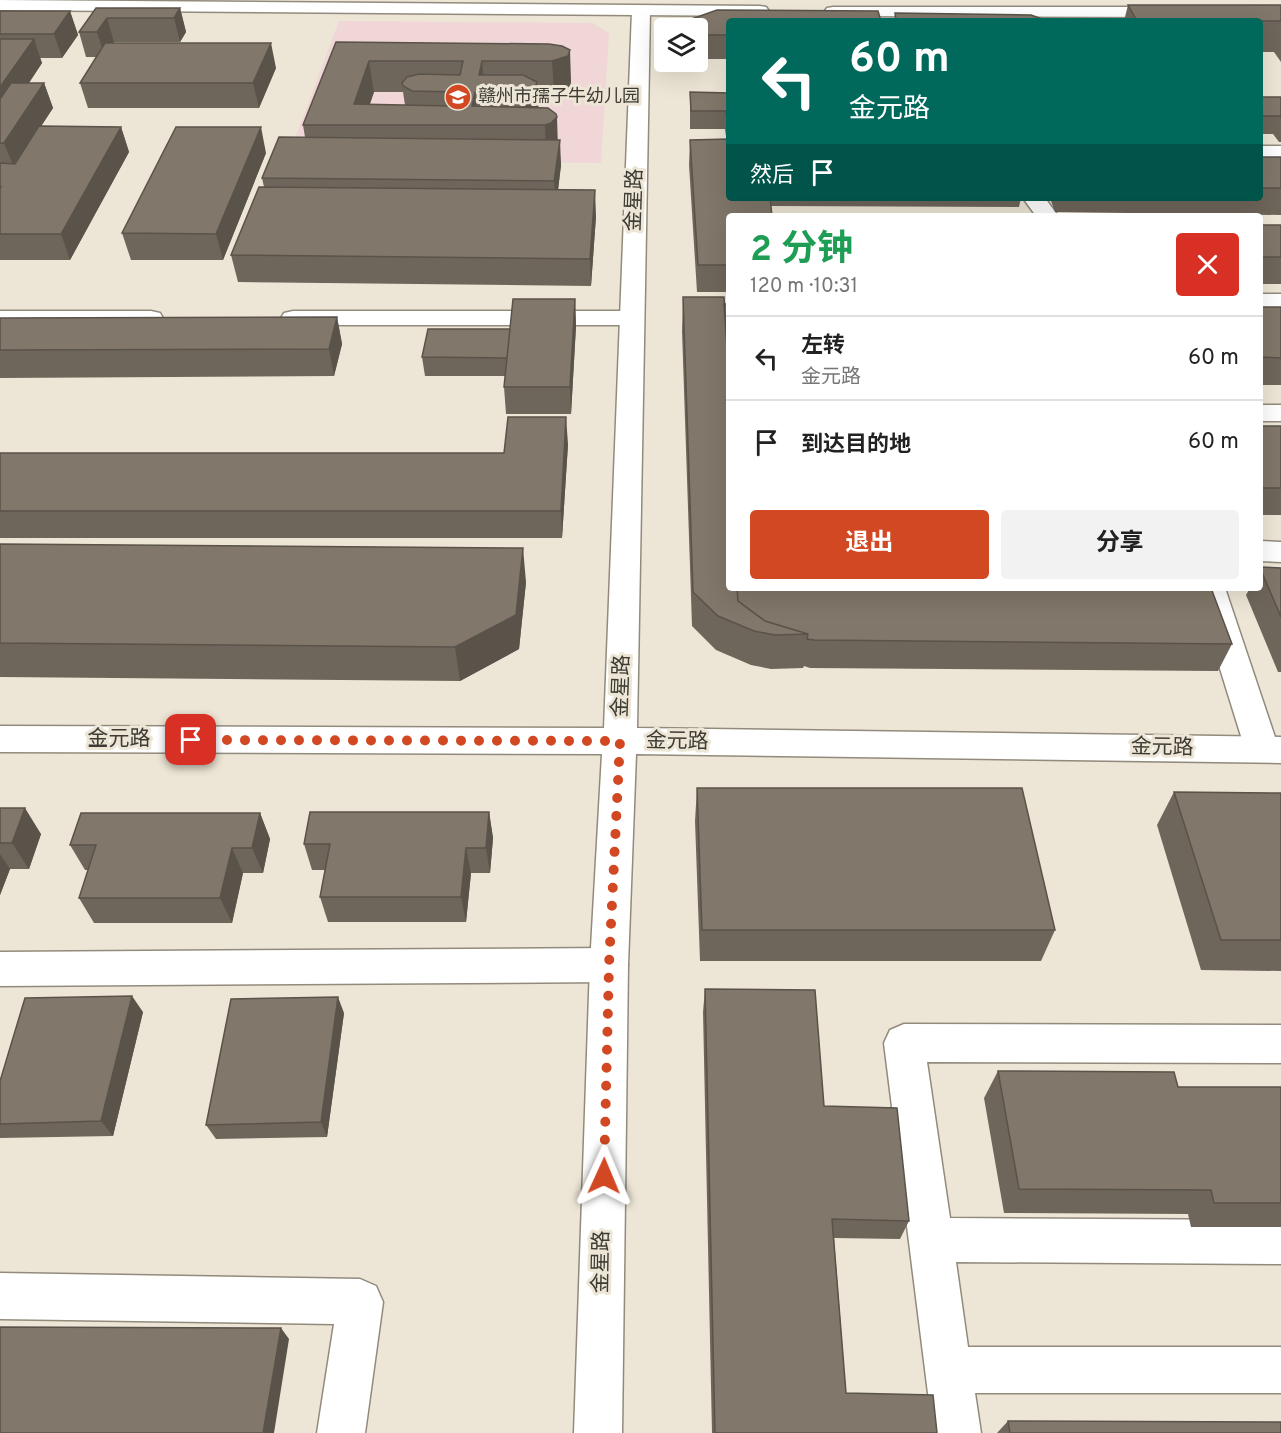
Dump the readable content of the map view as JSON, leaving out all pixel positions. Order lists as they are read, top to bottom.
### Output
{
  "streets": {
    "street": ["金星路", "金元路"]
  },
  "crossings": [
    ["金星路", "金元路"]
  ],
  "places": {
    "school or university": ["赣州市孺子牛幼儿园"]
  },
  "page": {
    "turn": ["60 m", "金元路"],
    "then": "然后",
    "heading": ["2 分钟", "120 m · 10:31"],
    "list": [
      {
        "name": "左转",
        "note": "金元路",
        "value": "60 m"
      },
      {
        "name": "到达目的地",
        "value": "60 m"
      }
    ],
    "buttons": ["退出", "分享"]
  }
}
